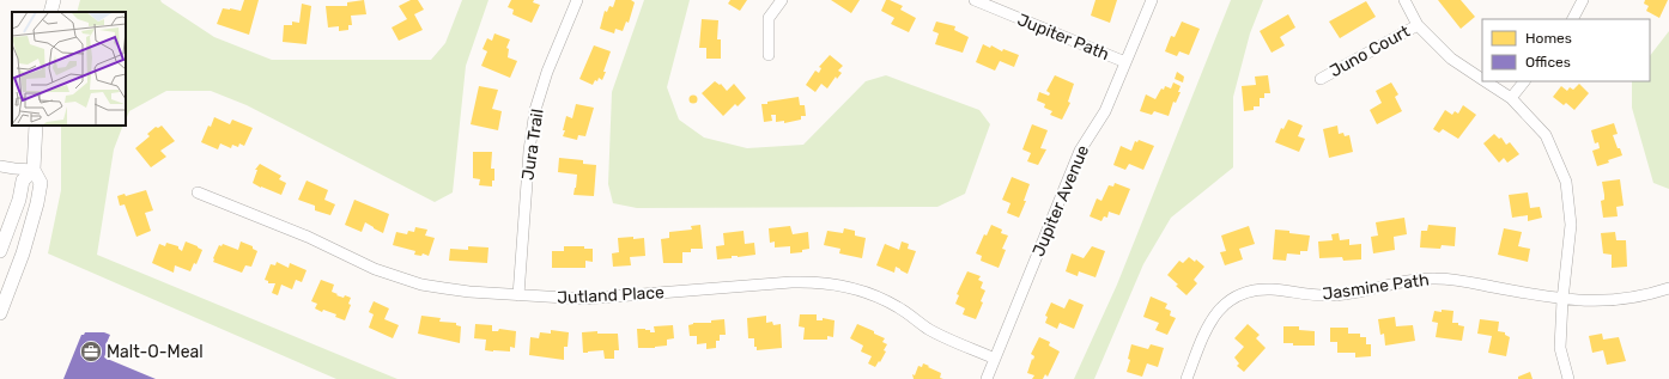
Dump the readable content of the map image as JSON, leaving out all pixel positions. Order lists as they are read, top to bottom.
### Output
{
  "streets": {
    "street": [
      "Jupiter Path",
      "Juno Court",
      "Jura Trail",
      "Jupiter Avenue",
      "Jasmine Path",
      "Jutland Place"
    ]
  },
  "crossings": [
    ["Jupiter Path", "Jupiter Avenue"],
    ["Jura Trail", "Jutland Place"],
    ["Jupiter Avenue", "Jutland Place"]
  ],
  "places": {
    "office": ["Malt-O-Meal"]
  },
  "legend": ["Homes", "Offices"]
}
